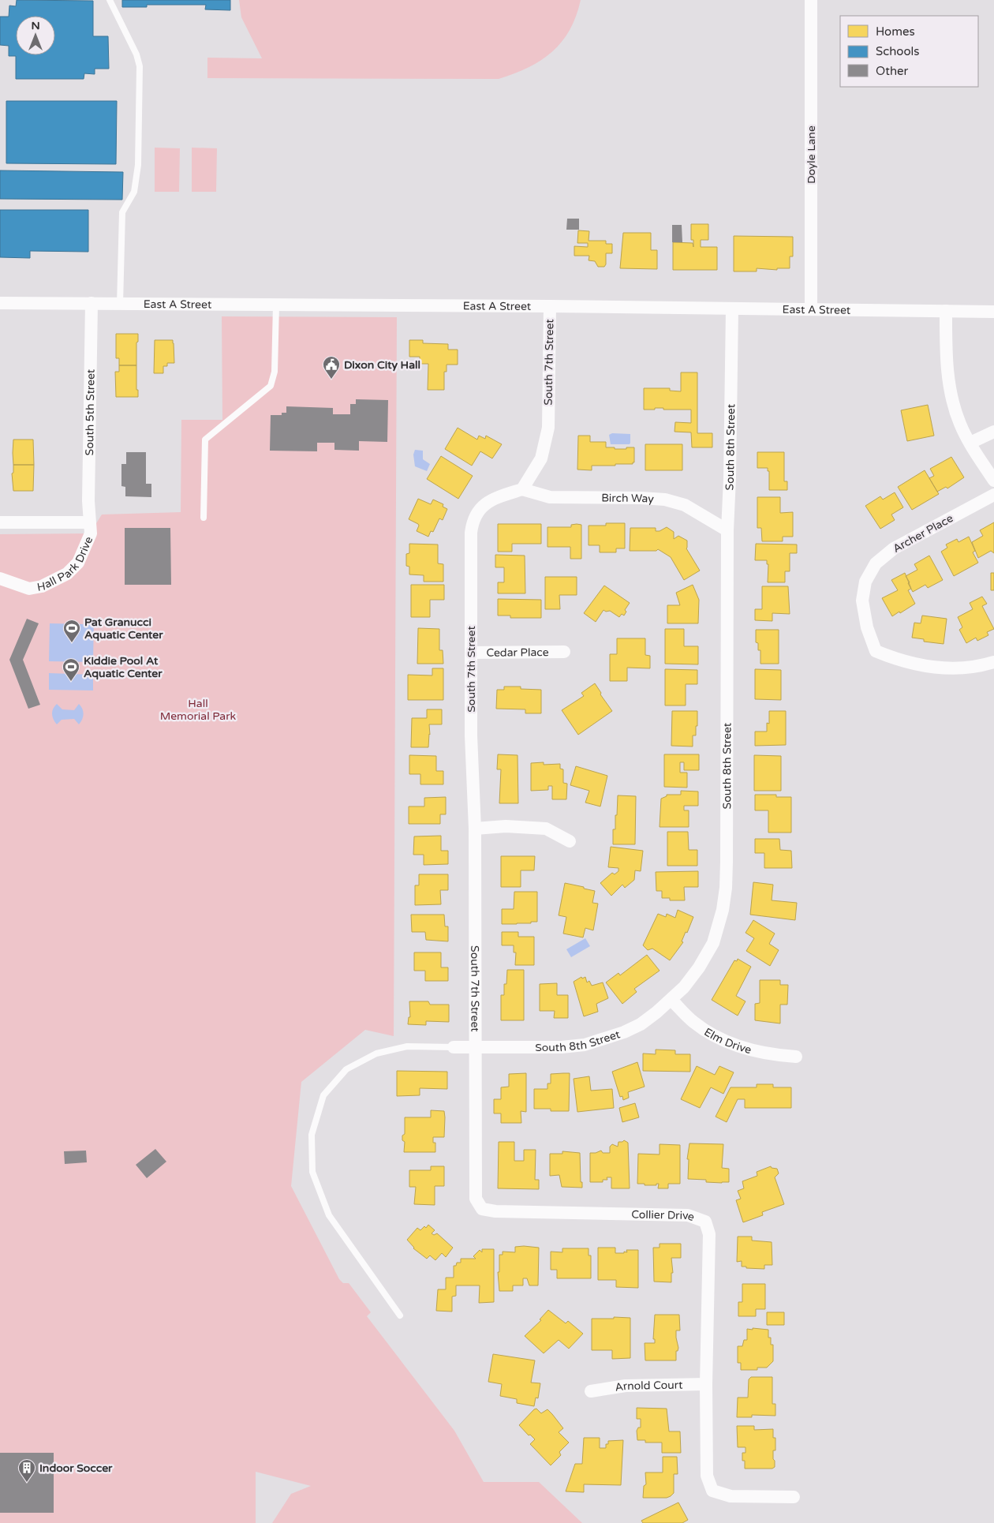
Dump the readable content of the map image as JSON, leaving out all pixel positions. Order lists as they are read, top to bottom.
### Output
{
  "streets": {
    "street": [
      "Doyle Lane",
      "East A Street",
      "South 7th Street",
      "South 5th Street",
      "South 8th Street",
      "Birch Way",
      "Archer Place",
      "Hall Park Drive",
      "Cedar Place",
      "Elm Drive",
      "Collier Drive",
      "Arnold Court"
    ]
  },
  "crossings": [
    ["Doyle Lane", "East A Street"],
    ["East A Street", "South 7th Street"],
    ["East A Street", "South 5th Street"],
    ["East A Street", "South 8th Street"],
    ["South 7th Street", "South 8th Street"],
    ["South 7th Street", "Birch Way"],
    ["South 7th Street", "Cedar Place"],
    ["South 7th Street", "Collier Drive"],
    ["South 5th Street", "Hall Park Drive"],
    ["South 8th Street", "Birch Way"],
    ["South 8th Street", "Elm Drive"],
    ["Collier Drive", "Arnold Court"]
  ],
  "parks": ["Hall Memorial Park"],
  "places": {
    "public building": ["Dixon City Hall"],
    "sports": ["Pat Granucci Aquatic Center", "Kiddie Pool At Aquatic Center"],
    "building": ["Indoor Soccer"]
  },
  "legend": ["Homes", "Schools", "Other"],
  "north": "top"
}
